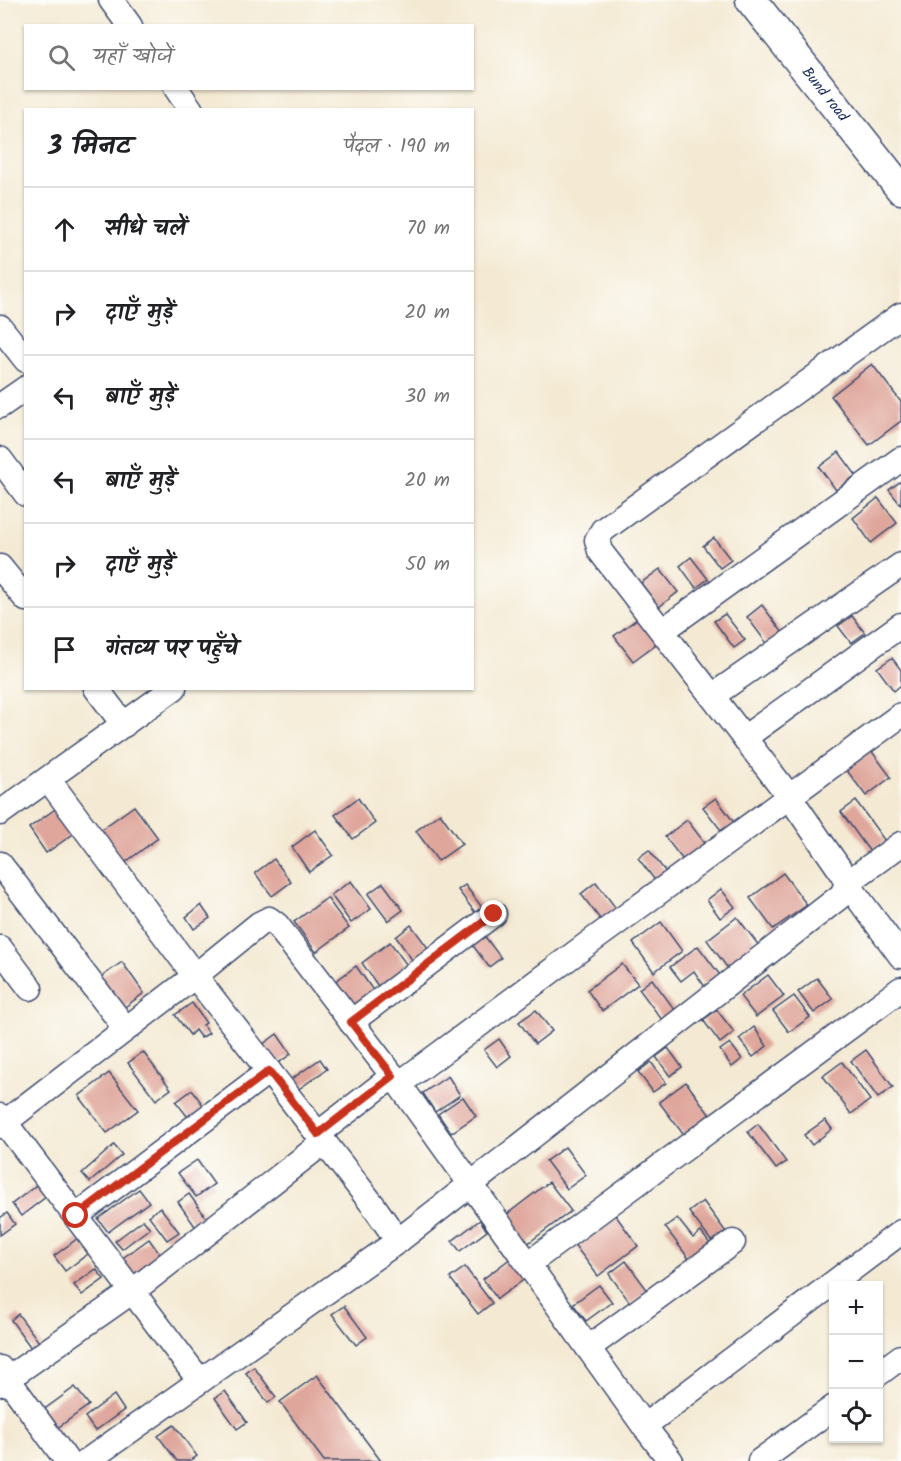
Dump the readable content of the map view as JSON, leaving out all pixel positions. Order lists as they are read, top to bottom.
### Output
{
  "streets": {
    "street": ["Bund road"]
  },
  "page": {
    "search": "यहाँ खोजें",
    "heading": ["3 मिनट", "पैदल · 190 m"],
    "list": [
      ["सीधे चलें", "70 m"],
      ["दाएँ मुड़ें", "20 m"],
      ["बाएँ मुड़ें", "30 m"],
      ["बाएँ मुड़ें", "20 m"],
      ["दाएँ मुड़ें", "50 m"],
      "गंतव्य पर पहुँचे"
    ],
    "map_buttons": ["+", "−"]
  }
}
